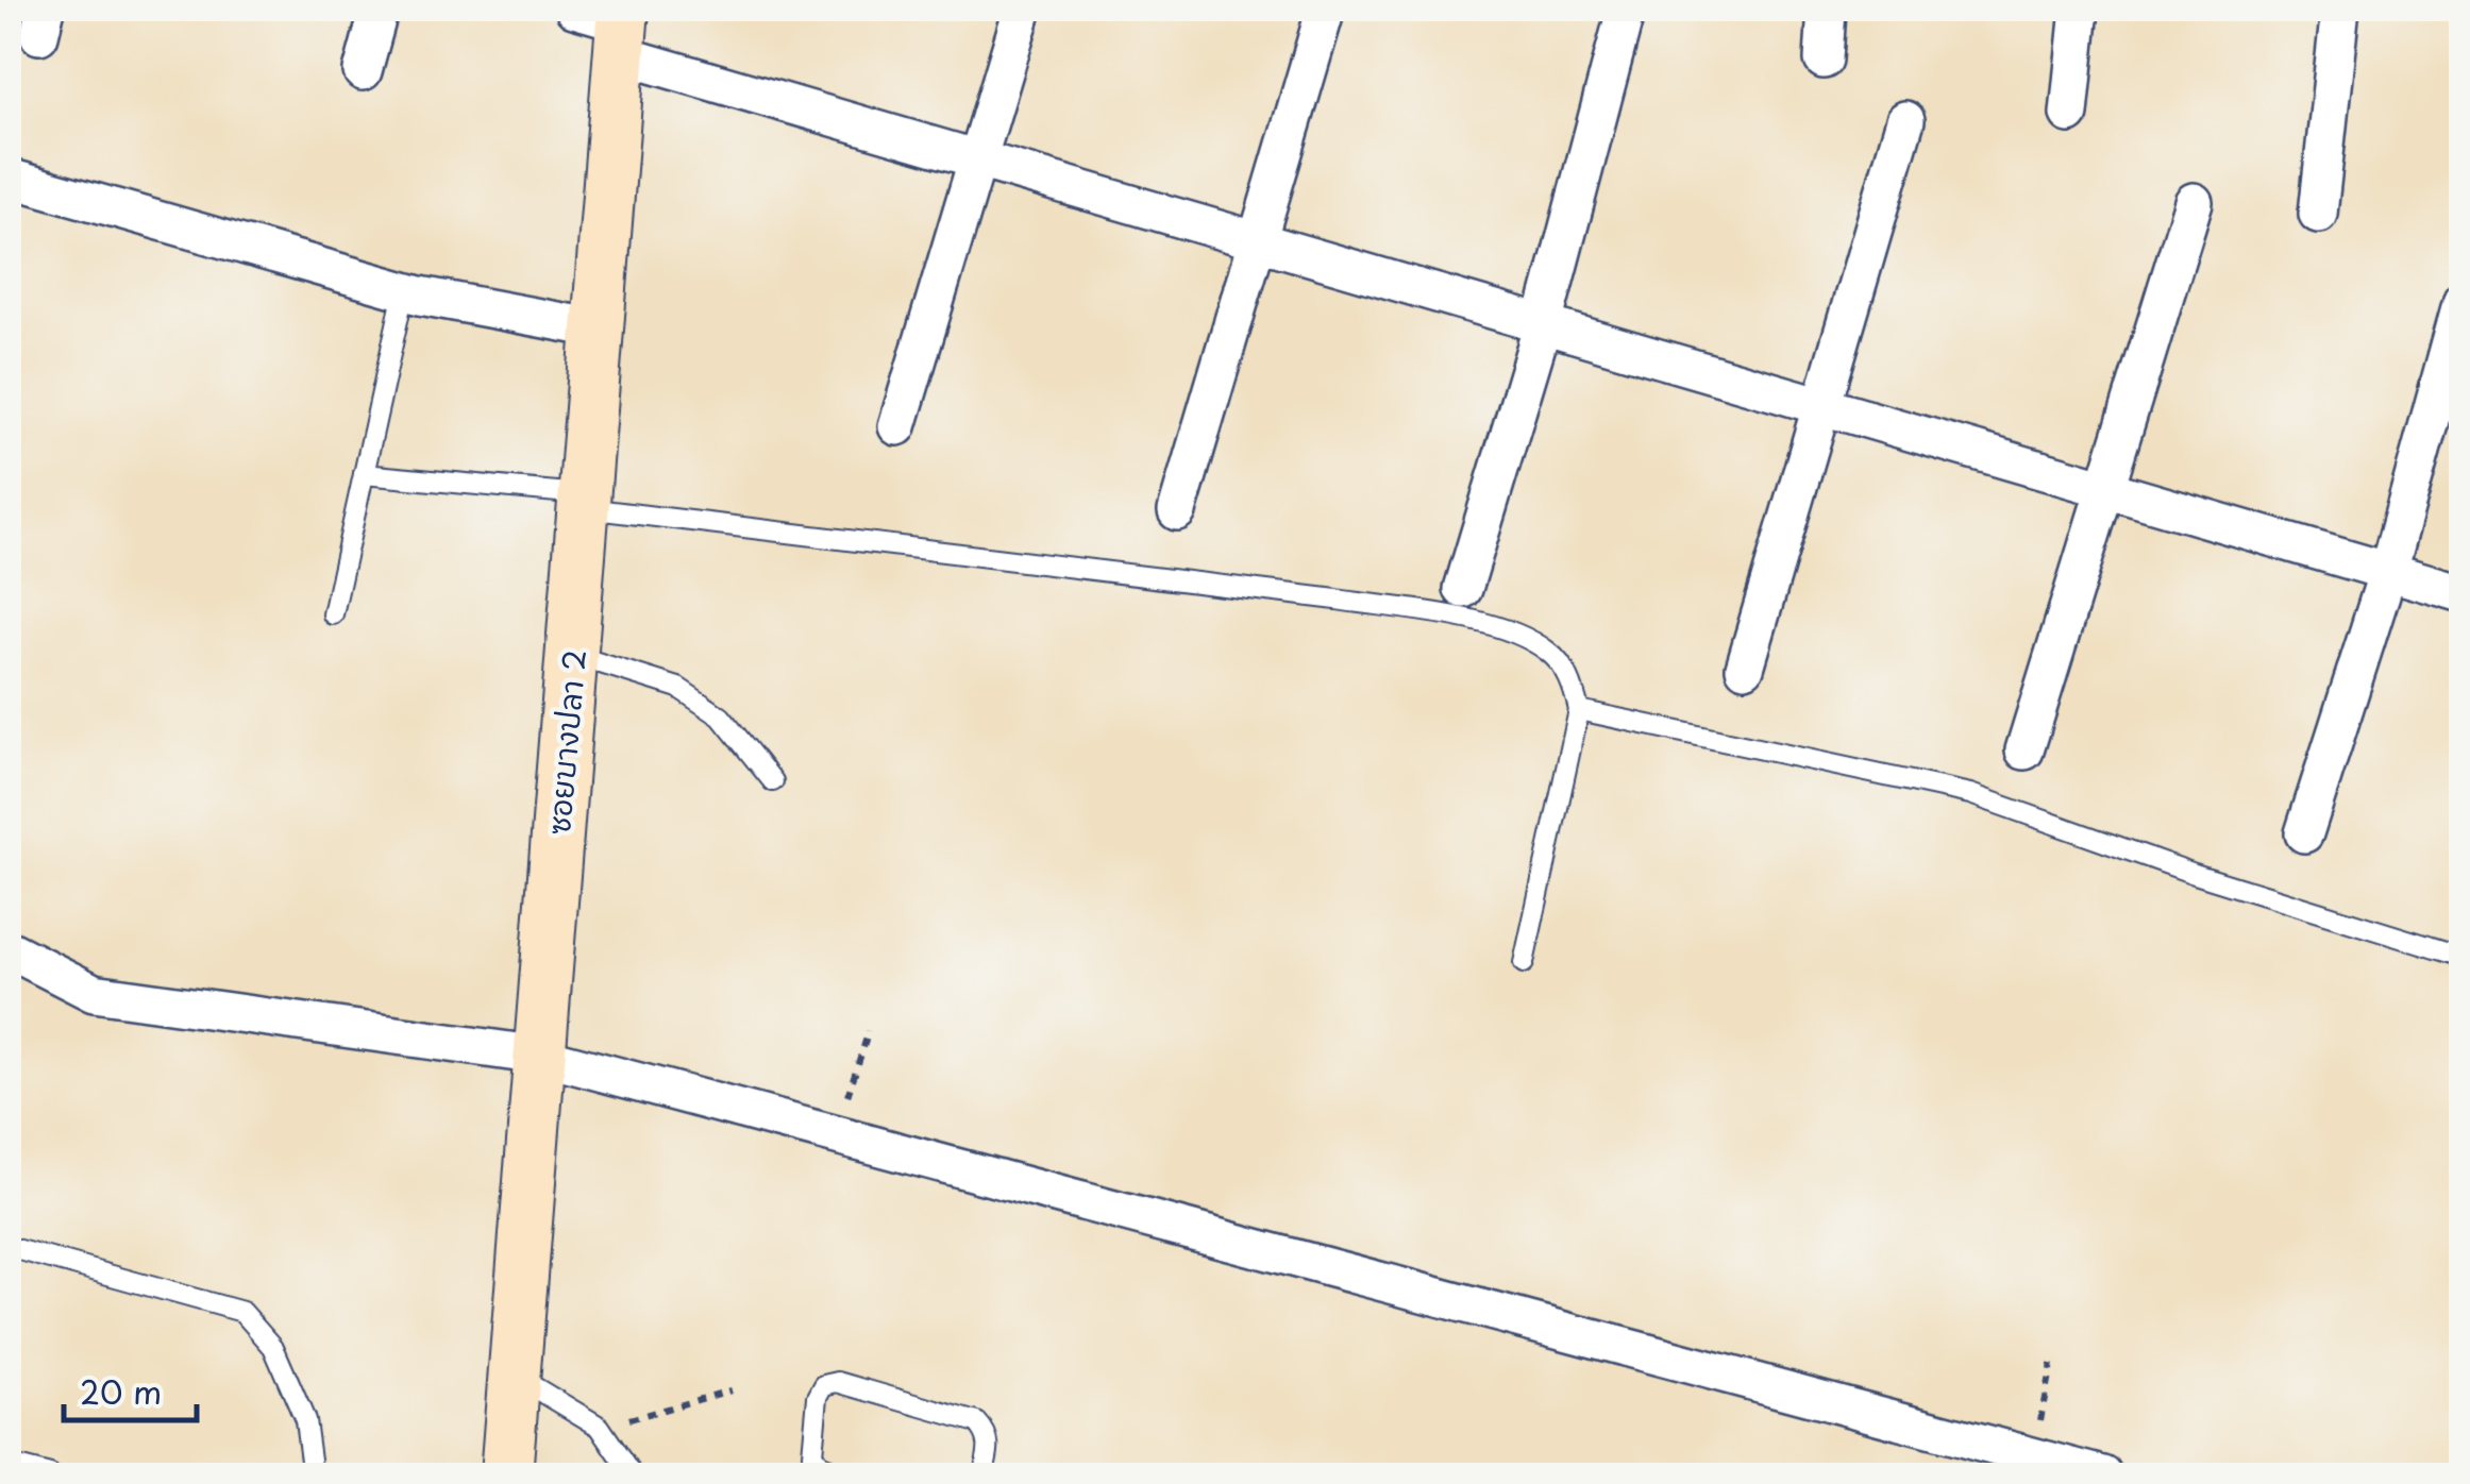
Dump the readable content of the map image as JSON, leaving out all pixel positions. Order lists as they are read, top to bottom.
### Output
{
  "streets": {
    "street": ["ซอยบางปลา 2"]
  },
  "scale_bar": "20 m"
}
